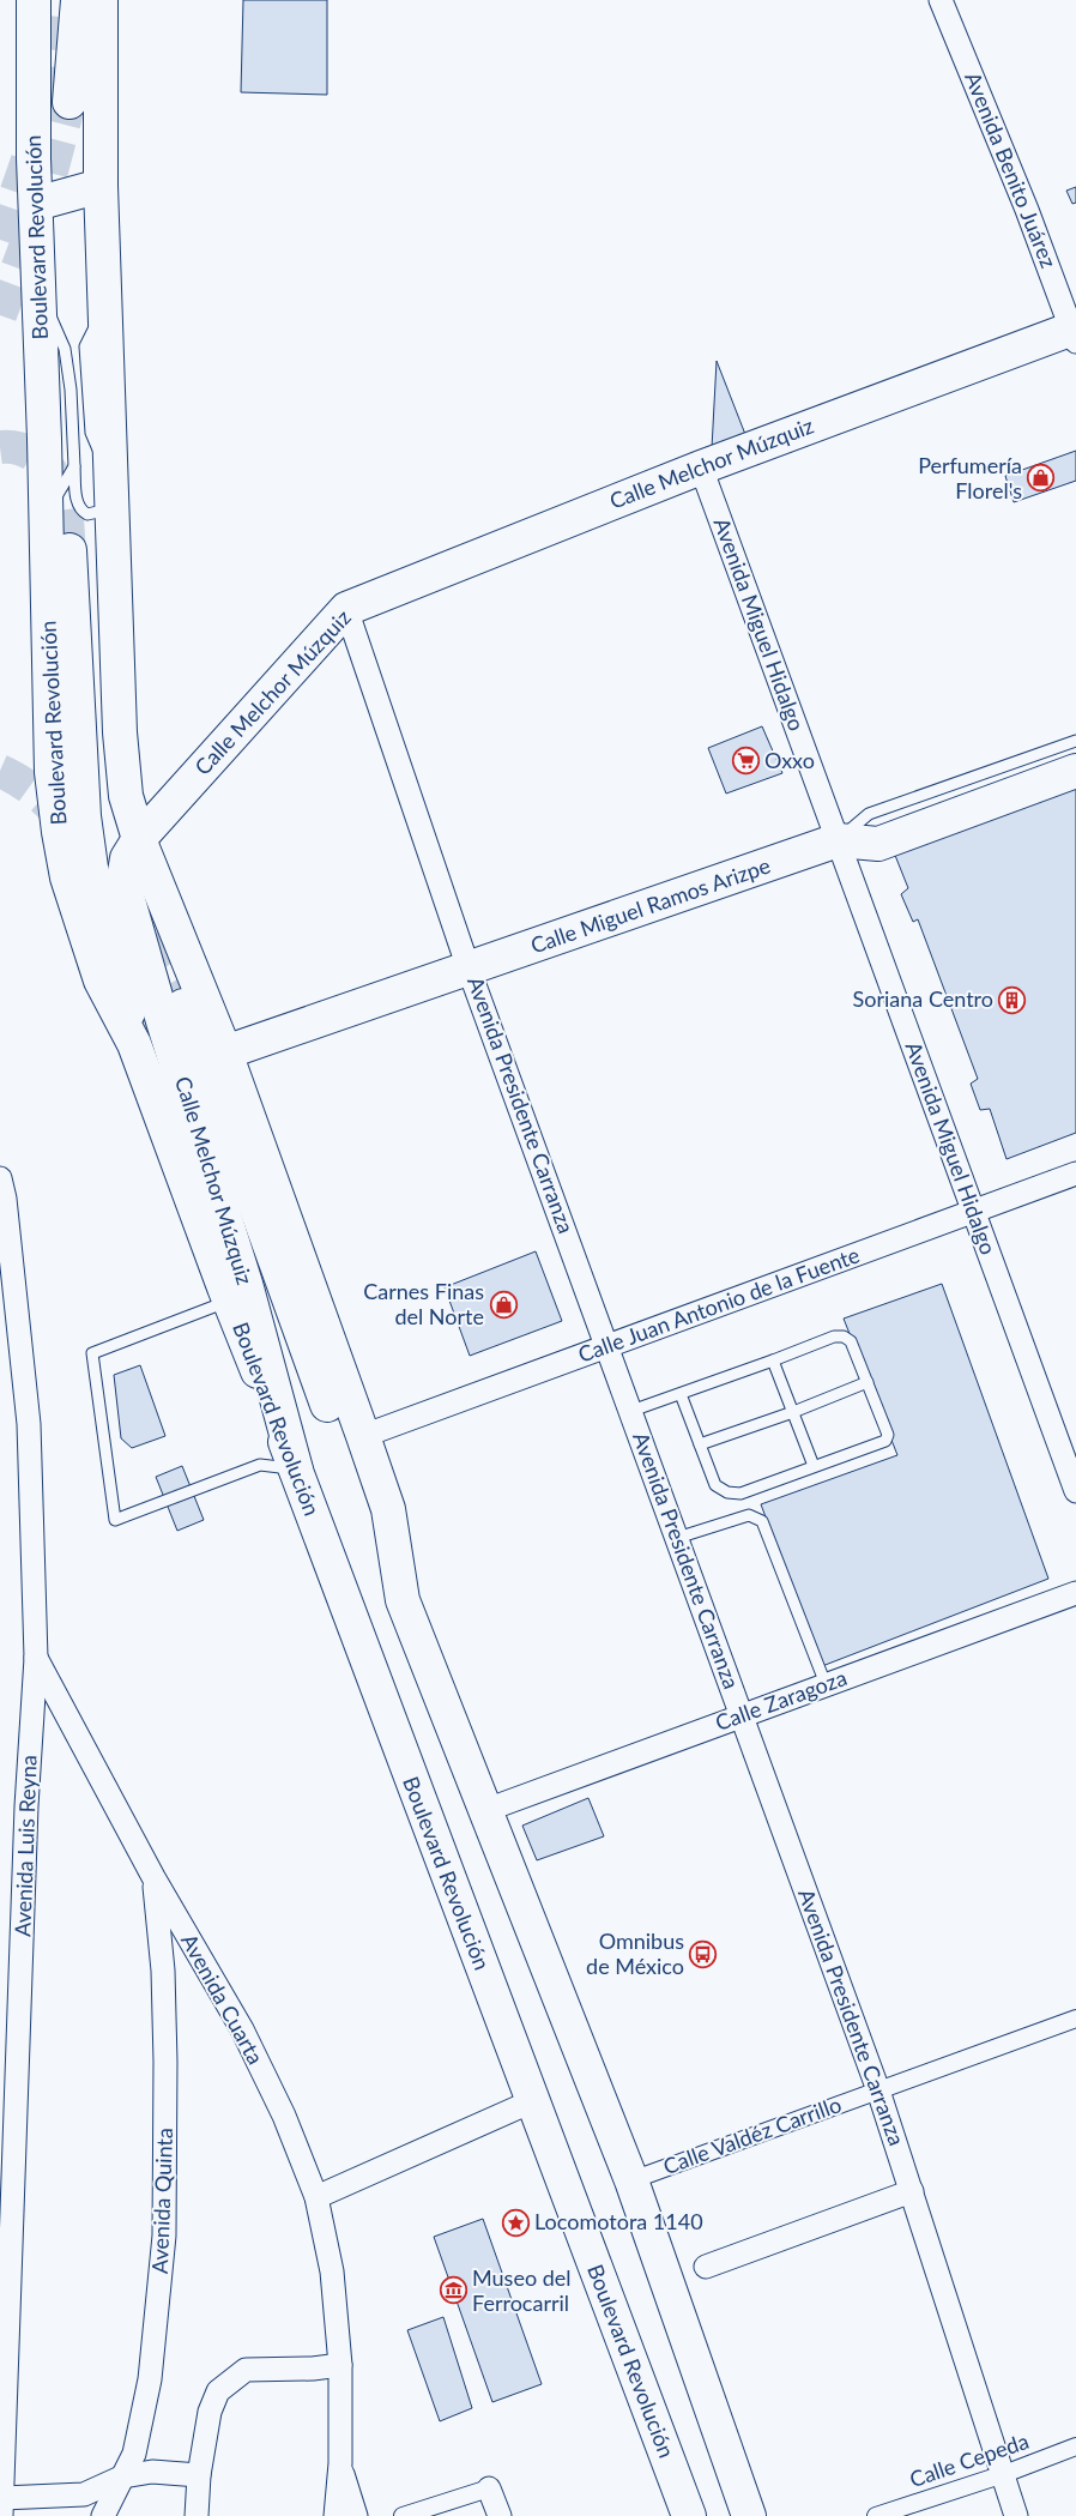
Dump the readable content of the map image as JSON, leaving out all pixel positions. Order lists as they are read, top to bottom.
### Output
{
  "streets": {
    "main road": ["Boulevard Revolución", "Calle Melchor Múzquiz", "Calle Miguel Ramos Arizpe"],
    "street": [
      "Avenida Benito Juárez",
      "Avenida Miguel Hidalgo",
      "Avenida Presidente Carranza",
      "Calle Juan Antonio de la Fuente",
      "Calle Zaragoza",
      "Avenida Luis Reyna",
      "Avenida Cuarta",
      "Calle Valdéz Carrillo",
      "Avenida Quinta",
      "Calle Cepeda"
    ]
  },
  "crossings": [
    ["Avenida Benito Juárez", "Calle Melchor Múzquiz"],
    ["Boulevard Revolución", "Calle Melchor Múzquiz"],
    ["Calle Melchor Múzquiz", "Avenida Miguel Hidalgo"],
    ["Calle Melchor Múzquiz", "Avenida Presidente Carranza"],
    ["Avenida Miguel Hidalgo", "Calle Miguel Ramos Arizpe"],
    ["Avenida Miguel Hidalgo", "Calle Juan Antonio de la Fuente"],
    ["Calle Miguel Ramos Arizpe", "Avenida Presidente Carranza"],
    ["Avenida Presidente Carranza", "Calle Juan Antonio de la Fuente"],
    ["Avenida Presidente Carranza", "Calle Zaragoza"],
    ["Avenida Presidente Carranza", "Calle Valdéz Carrillo"],
    ["Avenida Presidente Carranza", "Calle Cepeda"],
    ["Avenida Luis Reyna", "Avenida Cuarta"],
    ["Avenida Cuarta", "Avenida Quinta"]
  ],
  "places": {
    "shop": ["Perfumería Florel's", "Carnes Finas del Norte"],
    "supermarket": ["Oxxo"],
    "building": ["Soriana Centro"],
    "bus stop": ["Omnibus de México"],
    "place": ["Locomotora 1140"],
    "museum": ["Museo del Ferrocarril"]
  }
}
